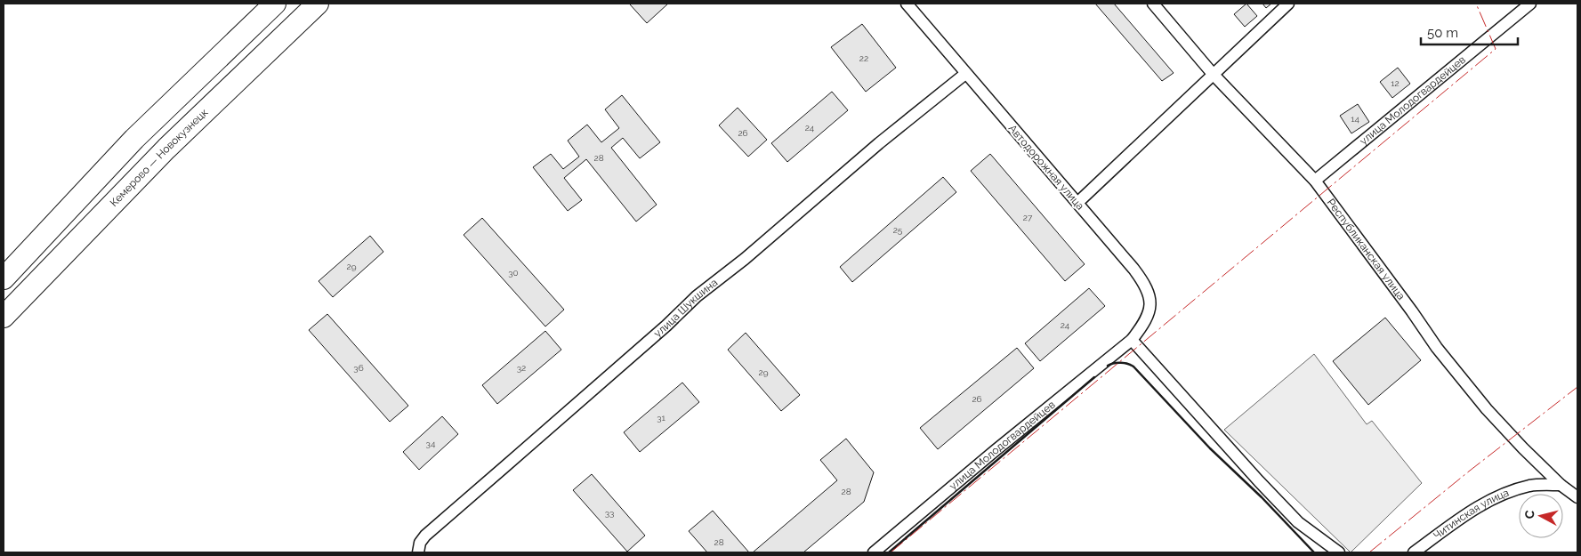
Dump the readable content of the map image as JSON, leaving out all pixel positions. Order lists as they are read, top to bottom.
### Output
{
  "streets": {
    "highway": ["Кемерово — Новокузнецк"],
    "street": [
      "улица Молодогвардейцев",
      "Автодорожная улица",
      "Республиканская улица",
      "улица Шукшина",
      "Читинская улица"
    ]
  },
  "crossings": [
    ["улица Молодогвардейцев", "Автодорожная улица"],
    ["улица Молодогвардейцев", "Республиканская улица"],
    ["Автодорожная улица", "улица Шукшина"],
    ["Республиканская улица", "Читинская улица"]
  ],
  "house_numbers": [
    "22",
    "12",
    "14",
    "24",
    "26",
    "28",
    "27",
    "25",
    "29",
    "30",
    "24",
    "36",
    "32",
    "29",
    "26",
    "31",
    "34",
    "28",
    "33",
    "28"
  ],
  "scale_bar": "50 m",
  "north": "left"
}
